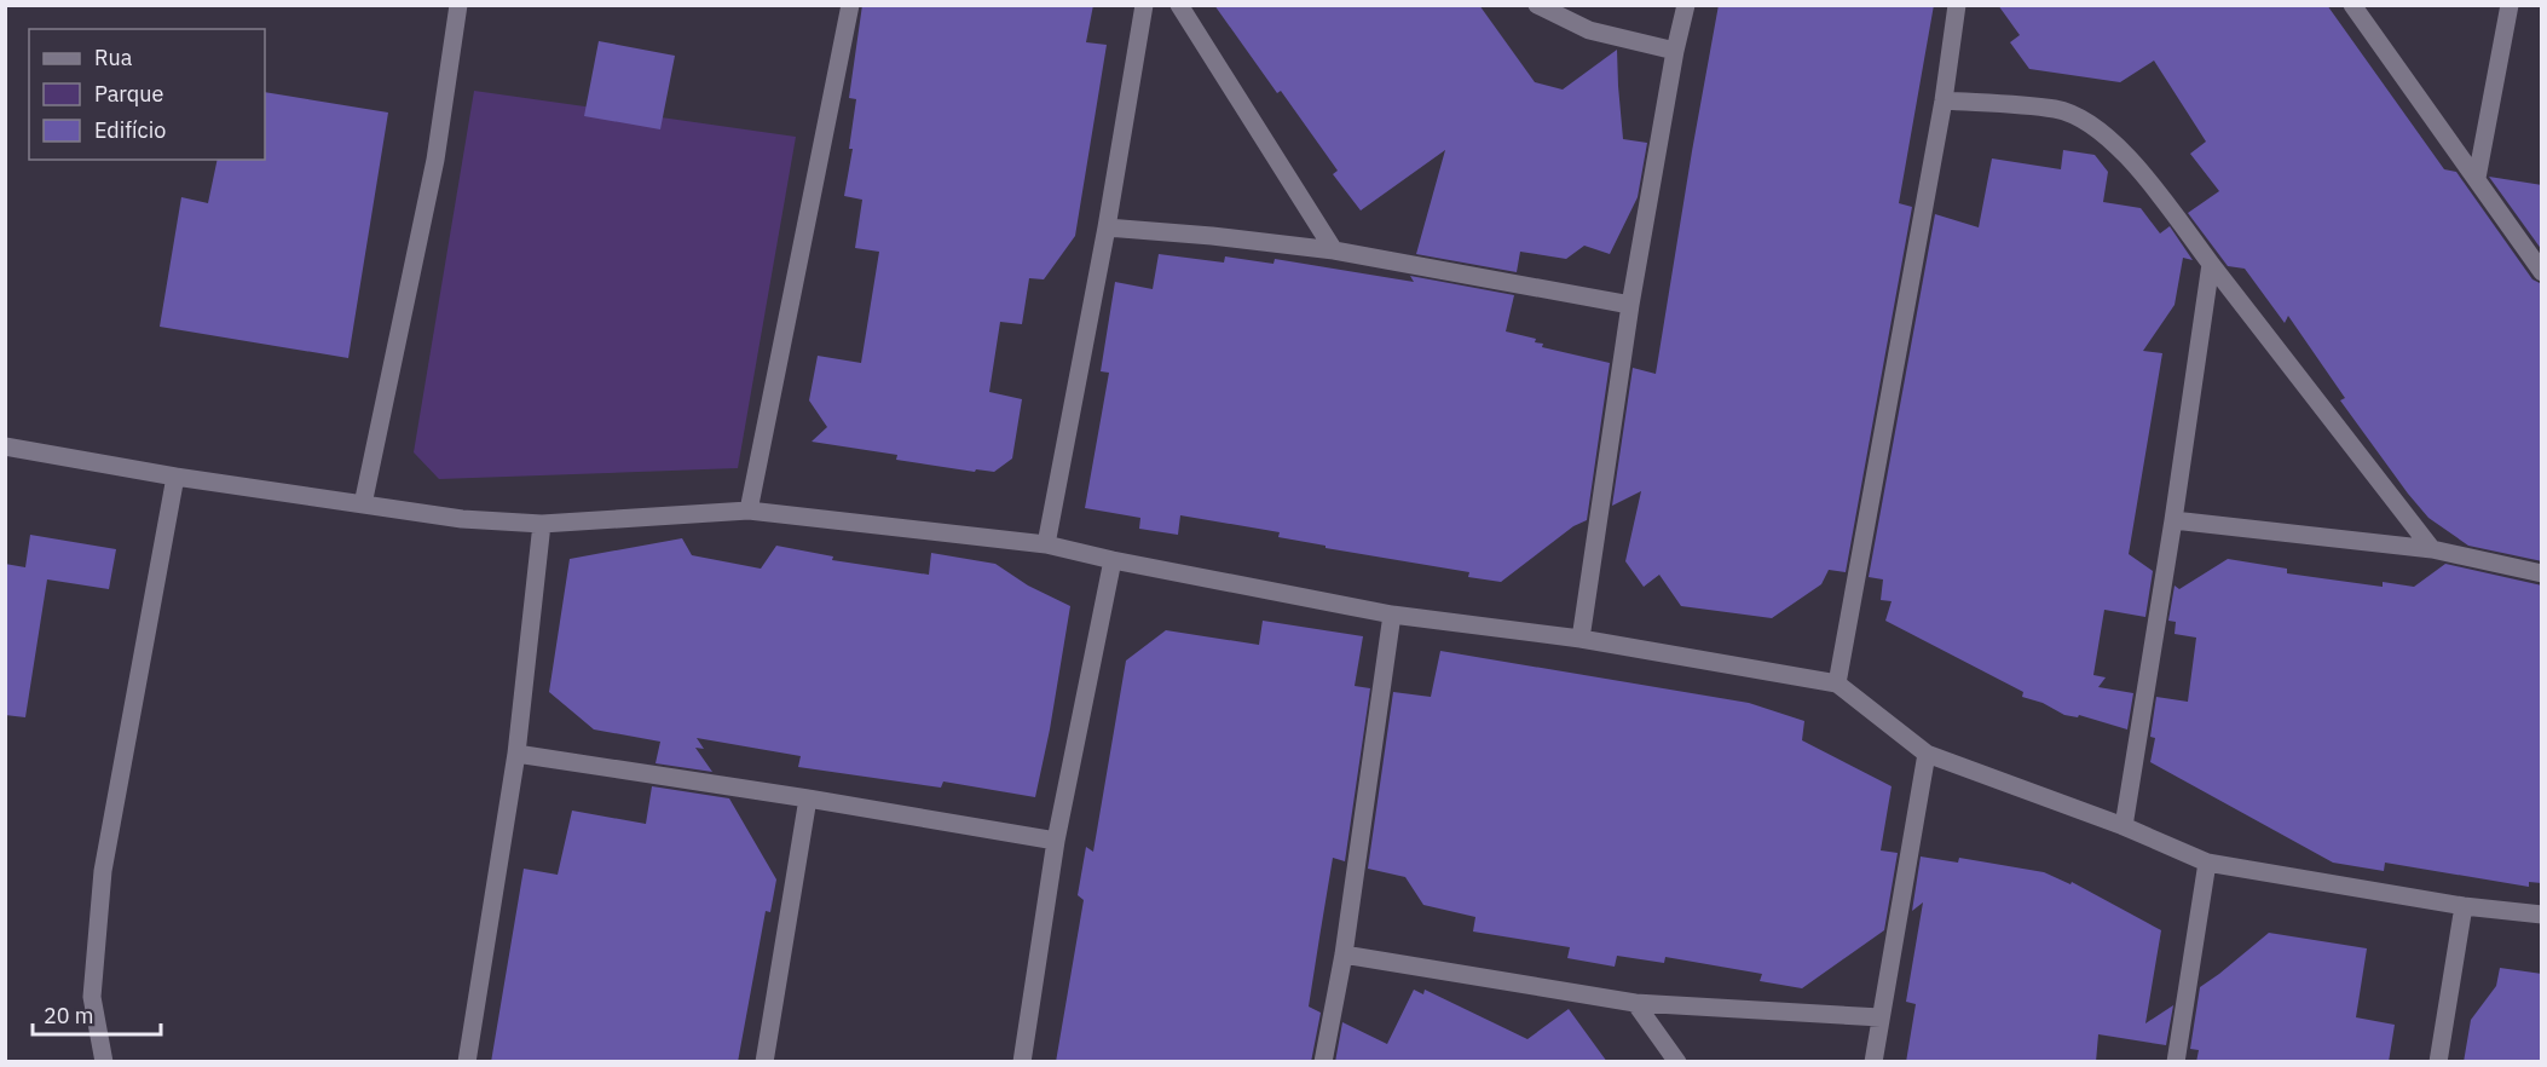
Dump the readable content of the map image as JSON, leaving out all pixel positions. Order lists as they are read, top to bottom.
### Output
{
  "legend": ["Rua", "Parque", "Edifício"],
  "scale_bar": "20 m"
}
